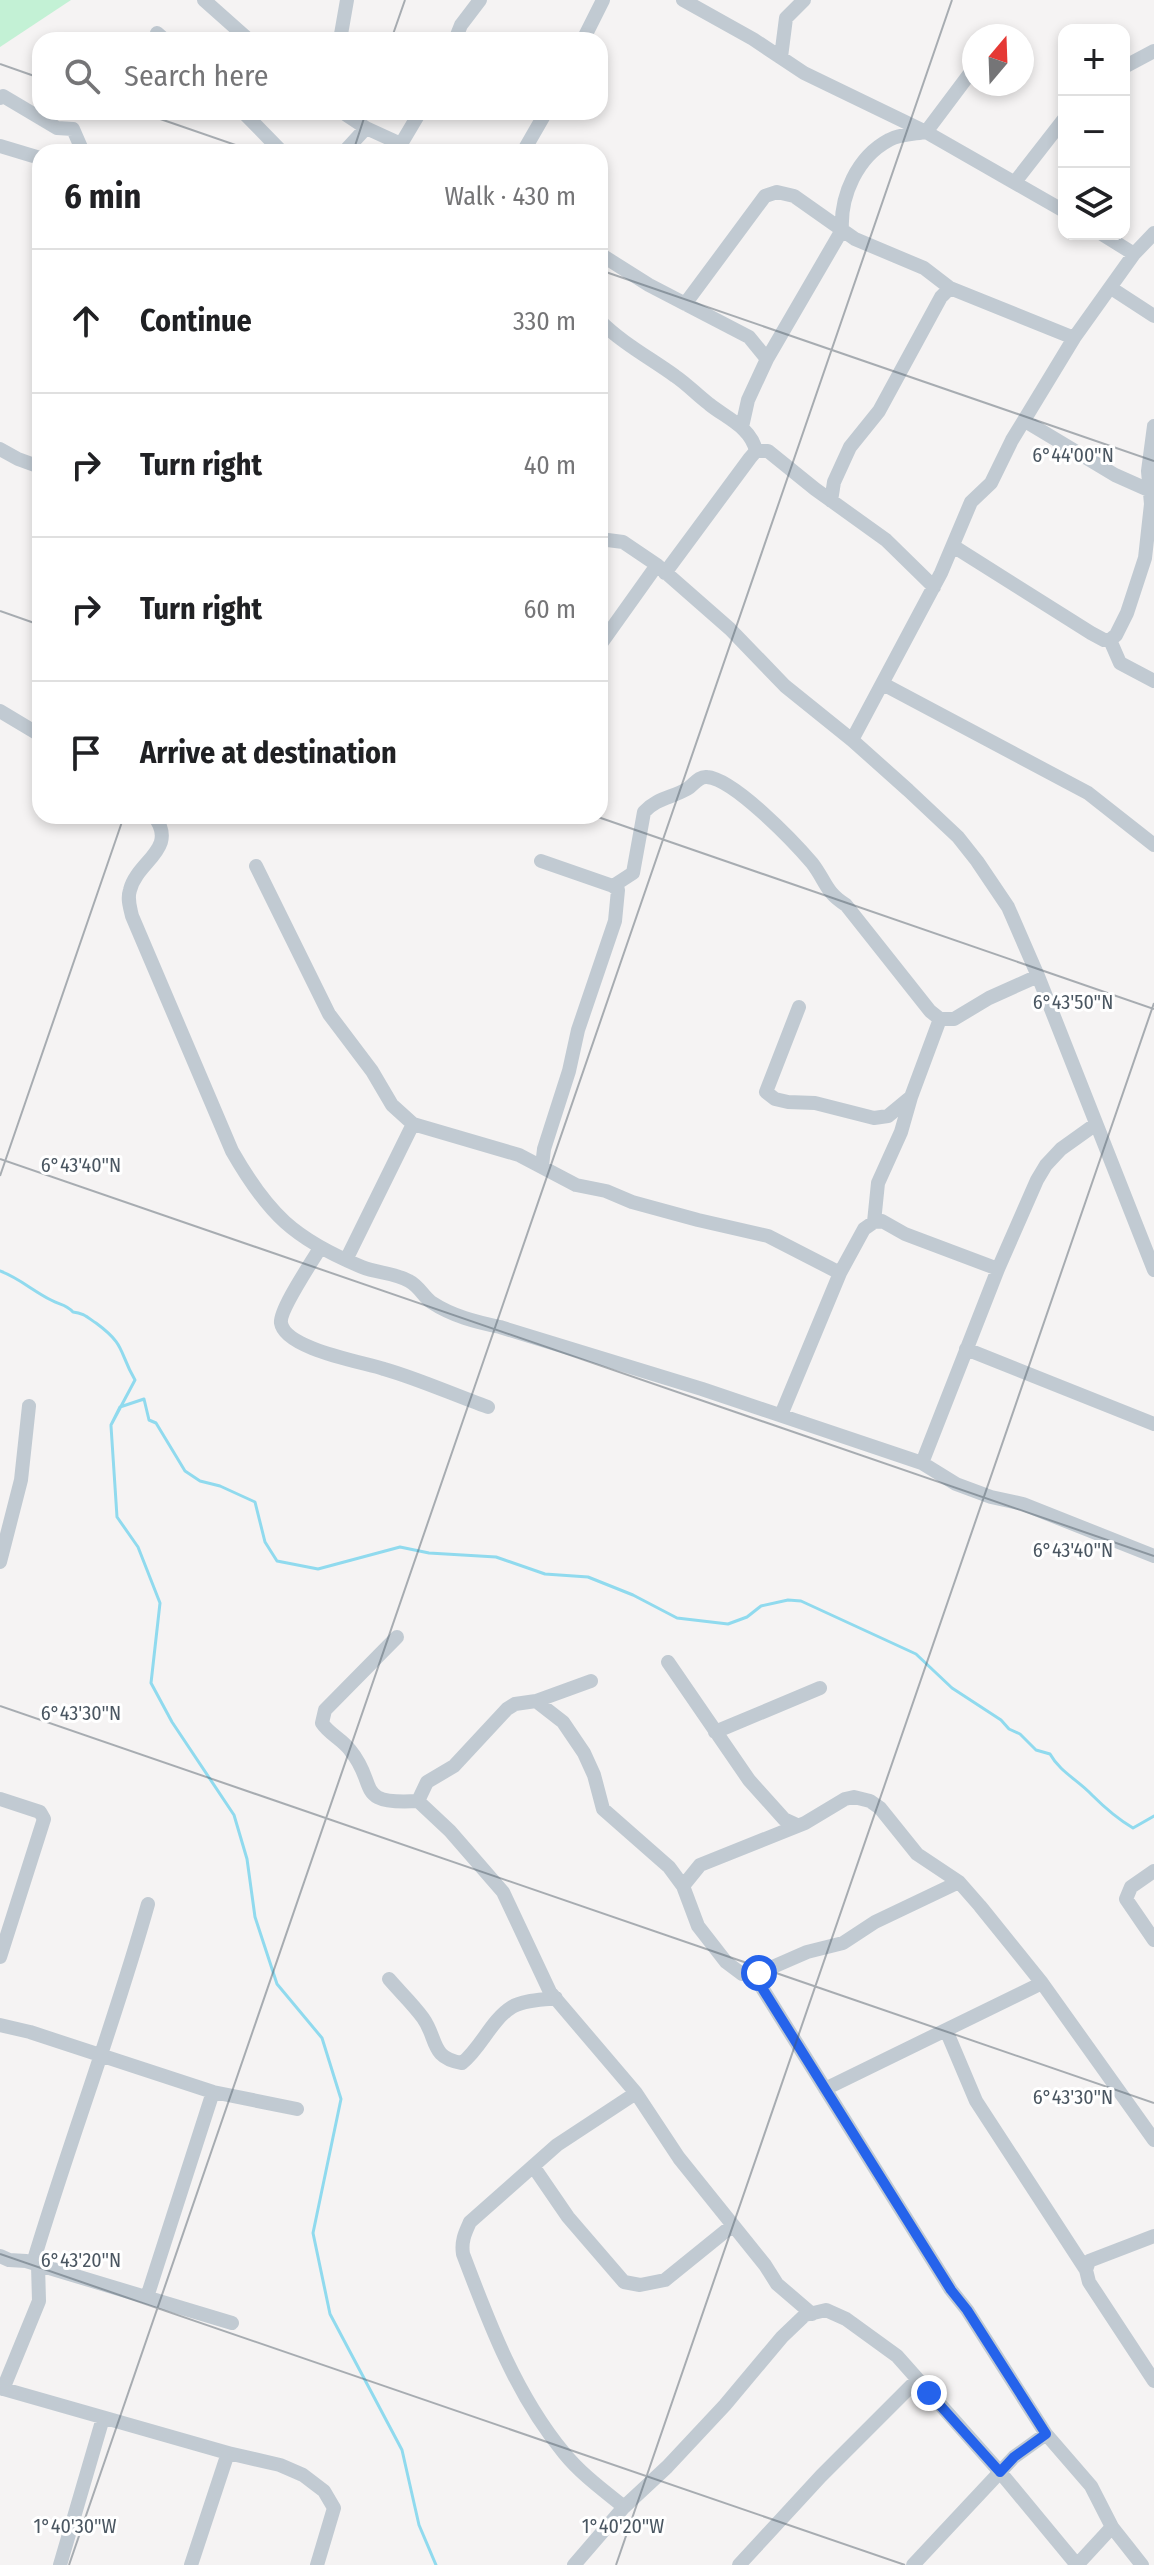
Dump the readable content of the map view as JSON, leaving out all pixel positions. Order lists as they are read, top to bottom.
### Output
{
  "north": "top",
  "page": {
    "map_buttons": ["+", "−"],
    "search": "Search here",
    "heading": ["6 min", "Walk · 430 m"],
    "list": [
      ["Continue", "330 m"],
      ["Turn right", "40 m"],
      ["Turn right", "60 m"],
      "Arrive at destination"
    ]
  },
  "coordinates": [
    "6°44'00\"N",
    "6°43'50\"N",
    "6°43'40\"N",
    "6°43'30\"N",
    "6°43'20\"N",
    "1°40'30\"W",
    "1°40'20\"W"
  ]
}
